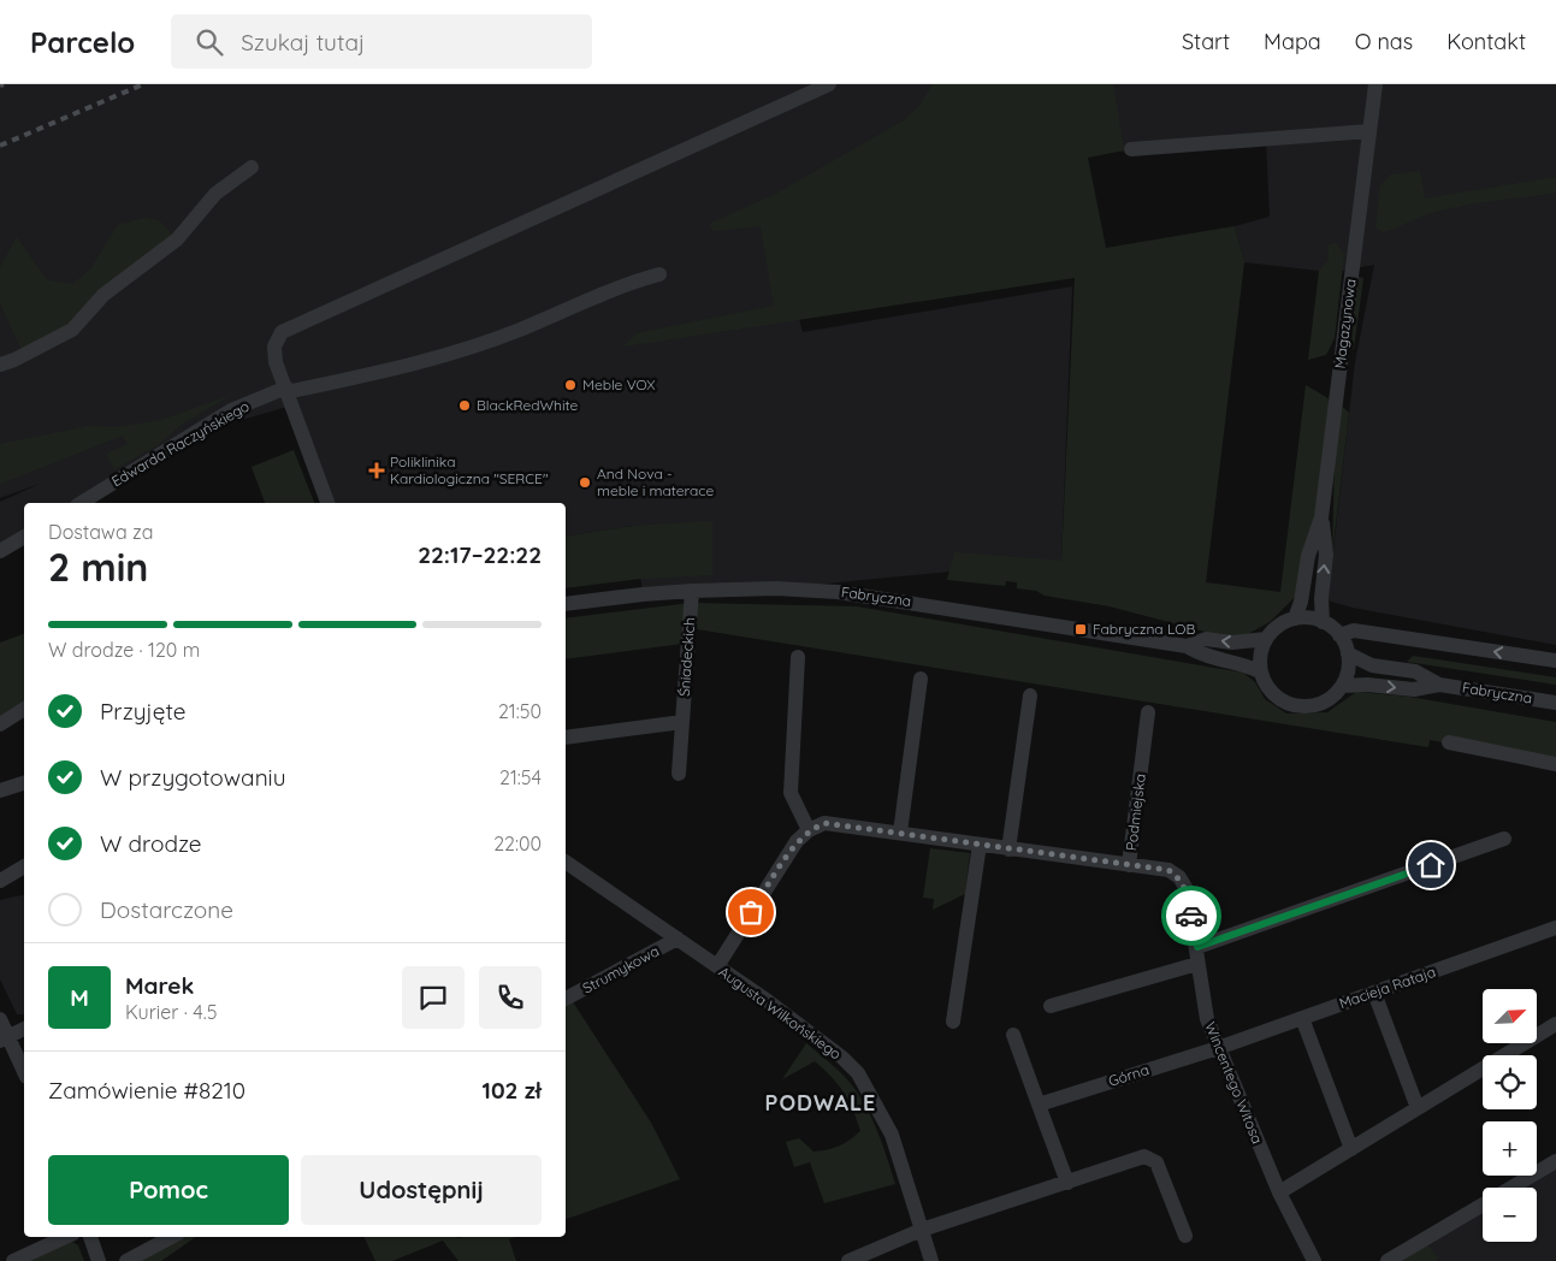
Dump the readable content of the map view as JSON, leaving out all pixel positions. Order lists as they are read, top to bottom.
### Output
{
  "streets": {
    "street": [
      "Magazynowa",
      "Edwarda Raczyńskiego",
      "Fabryczna",
      "Śniadeckich",
      "Podmiejska",
      "Strumykowa",
      "Macieja Rataja",
      "Augusta Wilkońskiego",
      "Górna",
      "Wincentego Witosa"
    ]
  },
  "crossings": [
    ["Magazynowa", "Fabryczna"],
    ["Fabryczna", "Śniadeckich"],
    ["Podmiejska", "Wincentego Witosa"],
    ["Strumykowa", "Augusta Wilkońskiego"],
    ["Macieja Rataja", "Górna"],
    ["Macieja Rataja", "Wincentego Witosa"],
    ["Górna", "Wincentego Witosa"]
  ],
  "districts": ["PODWALE"],
  "places": {
    "other": ["Meble VOX", "BlackRedWhite", "And Nova - meble i materace"],
    "health": ["Poliklinika Kardiologiczna \"SERCE\""],
    "transit": ["Fabryczna LOB"]
  },
  "north": "top right",
  "page": {
    "header": "Parcelo",
    "search": "Szukaj tutaj",
    "nav": [
      "Start",
      "Mapa",
      "O nas",
      "Kontakt"
    ],
    "heading": ["2 min", "Dostawa za", "22:17–22:22"],
    "panel": [
      "Marek",
      "Kurier · 4.5",
      "Zamówienie #8210",
      "102 zł"
    ],
    "bar": "W drodze · 120 m",
    "list": [
      ["Przyjęte", "21:50"],
      ["W przygotowaniu", "21:54"],
      ["W drodze", "22:00"],
      "Dostarczone"
    ],
    "round": "M",
    "map_buttons": ["+", "−"],
    "buttons": ["Pomoc", "Udostępnij"]
  }
}
